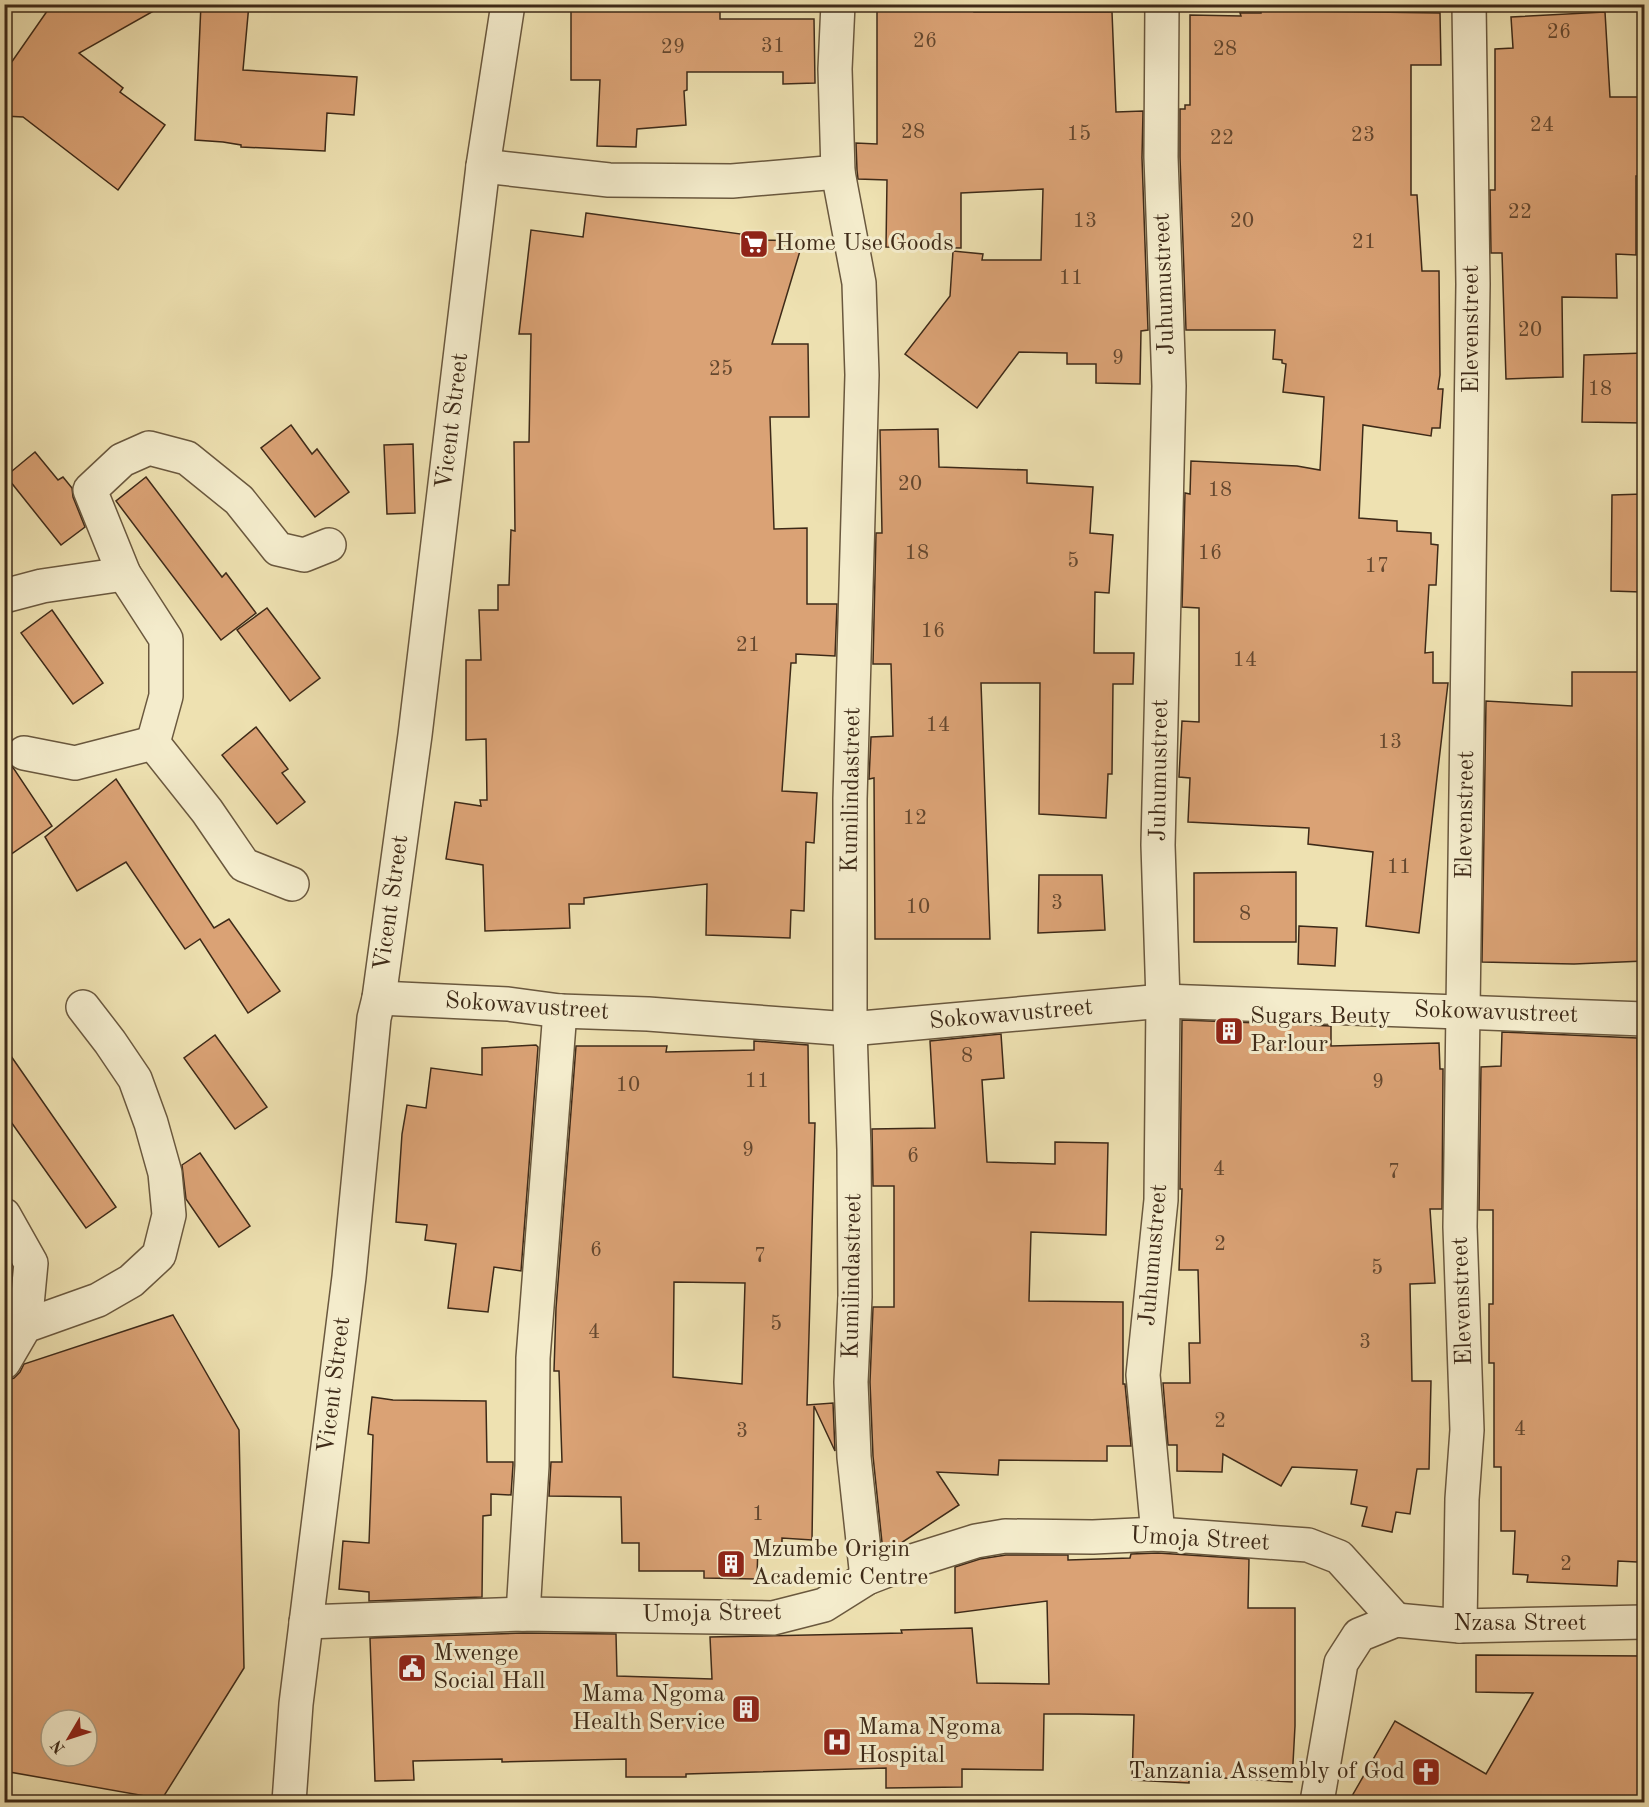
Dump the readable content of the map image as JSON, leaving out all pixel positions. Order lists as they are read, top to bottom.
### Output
{
  "streets": {
    "street": [
      "Juhumustreet",
      "Elevenstreet",
      "Vicent Street",
      "Kumilindastreet",
      "Sokowavustreet",
      "Umoja Street",
      "Nzasa Street"
    ]
  },
  "crossings": [
    ["Juhumustreet", "Sokowavustreet"],
    ["Juhumustreet", "Umoja Street"],
    ["Elevenstreet", "Sokowavustreet"],
    ["Elevenstreet", "Nzasa Street"],
    ["Vicent Street", "Sokowavustreet"],
    ["Vicent Street", "Umoja Street"],
    ["Kumilindastreet", "Sokowavustreet"],
    ["Kumilindastreet", "Umoja Street"],
    ["Umoja Street", "Nzasa Street"]
  ],
  "places": {
    "supermarket": ["Home Use Goods"],
    "building": ["Sugars Beuty Parlour", "Mzumbe Origin Academic Centre", "Mama Ngoma Health Service"],
    "public building": ["Mwenge Social Hall"],
    "hospital": ["Mama Ngoma Hospital"],
    "church": ["Tanzania Assembly of God"]
  },
  "house_numbers": [
    "26",
    "26",
    "31",
    "29",
    "28",
    "24",
    "28",
    "15",
    "23",
    "22",
    "22",
    "13",
    "20",
    "21",
    "11",
    "20",
    "9",
    "25",
    "18",
    "20",
    "18",
    "18",
    "16",
    "5",
    "17",
    "16",
    "21",
    "14",
    "14",
    "13",
    "12",
    "11",
    "3",
    "10",
    "8",
    "8",
    "11",
    "9",
    "10",
    "9",
    "6",
    "4",
    "7",
    "2",
    "6",
    "7",
    "5",
    "5",
    "4",
    "3",
    "2",
    "4",
    "3",
    "1",
    "2"
  ],
  "north": "bottom left"
}
